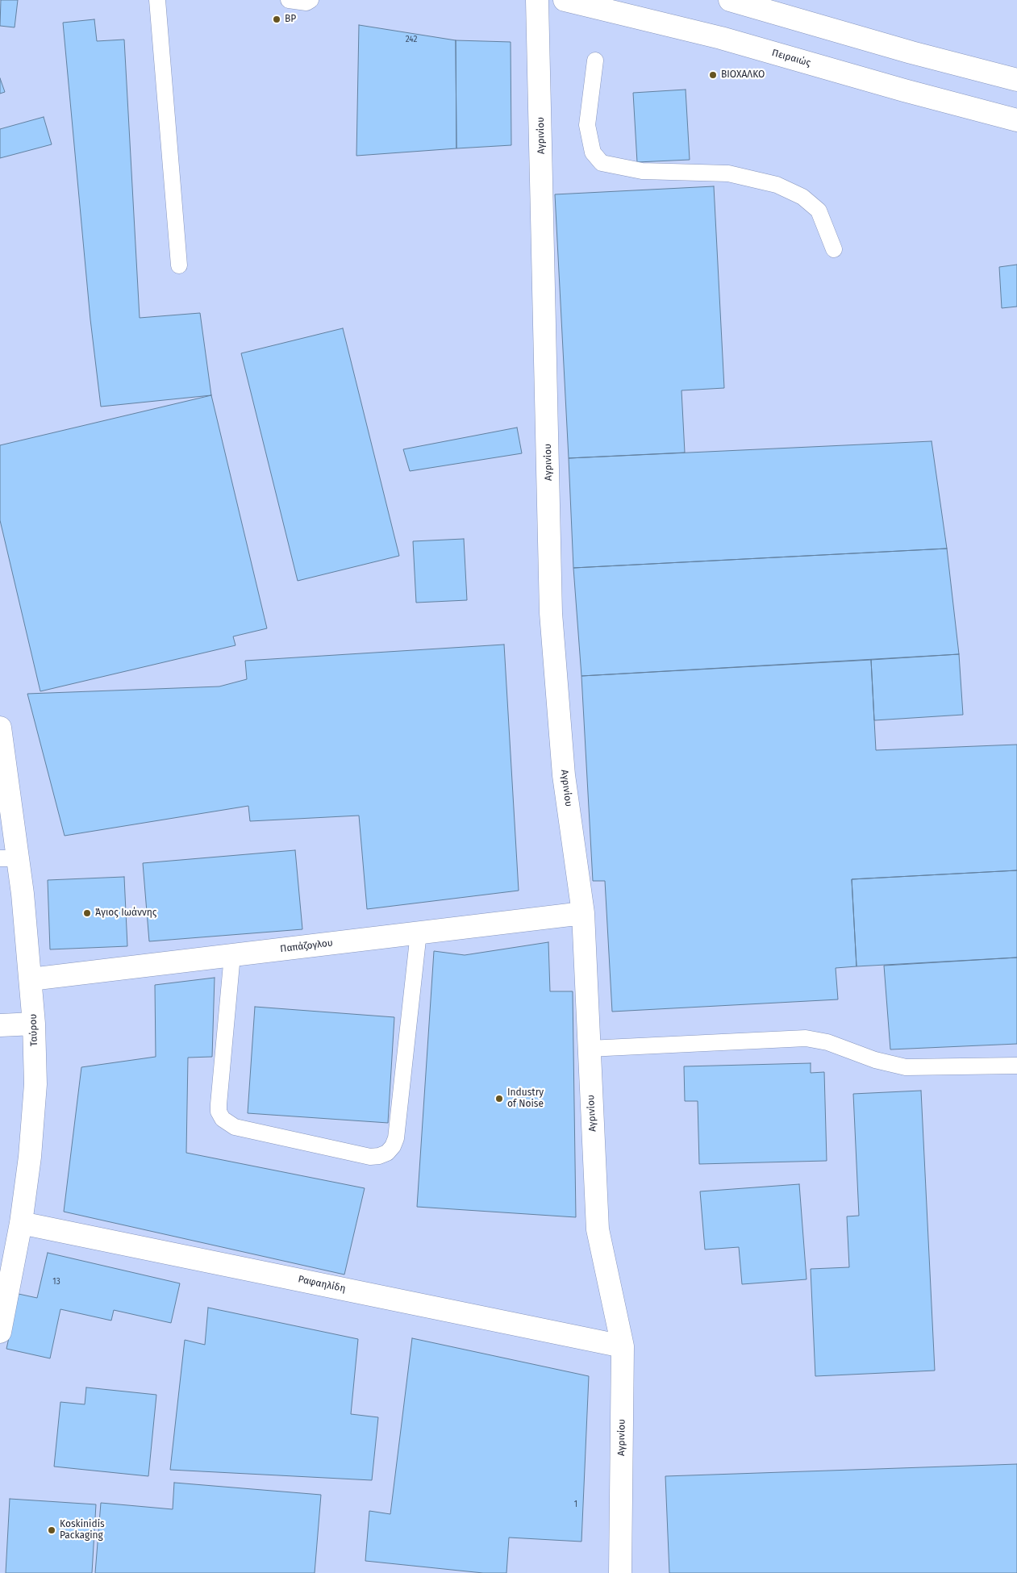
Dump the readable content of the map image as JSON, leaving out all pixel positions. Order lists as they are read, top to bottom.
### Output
{
  "streets": {
    "street": [
      "Πειραιώς",
      "Αγρινίου",
      "Παπάζογλου",
      "Ταύρου",
      "Ραφαηλίδη"
    ]
  },
  "crossings": [
    ["Αγρινίου", "Παπάζογλου"],
    ["Αγρινίου", "Ραφαηλίδη"],
    ["Παπάζογλου", "Ταύρου"],
    ["Ταύρου", "Ραφαηλίδη"]
  ],
  "places": [
    "BP",
    "ΒΙΟΧΑΛΚΟ",
    "Άγιος Ιωάννης",
    "Industry of Noise",
    "Koskinidis Packaging"
  ],
  "house_numbers": ["242", "13", "1"]
}
